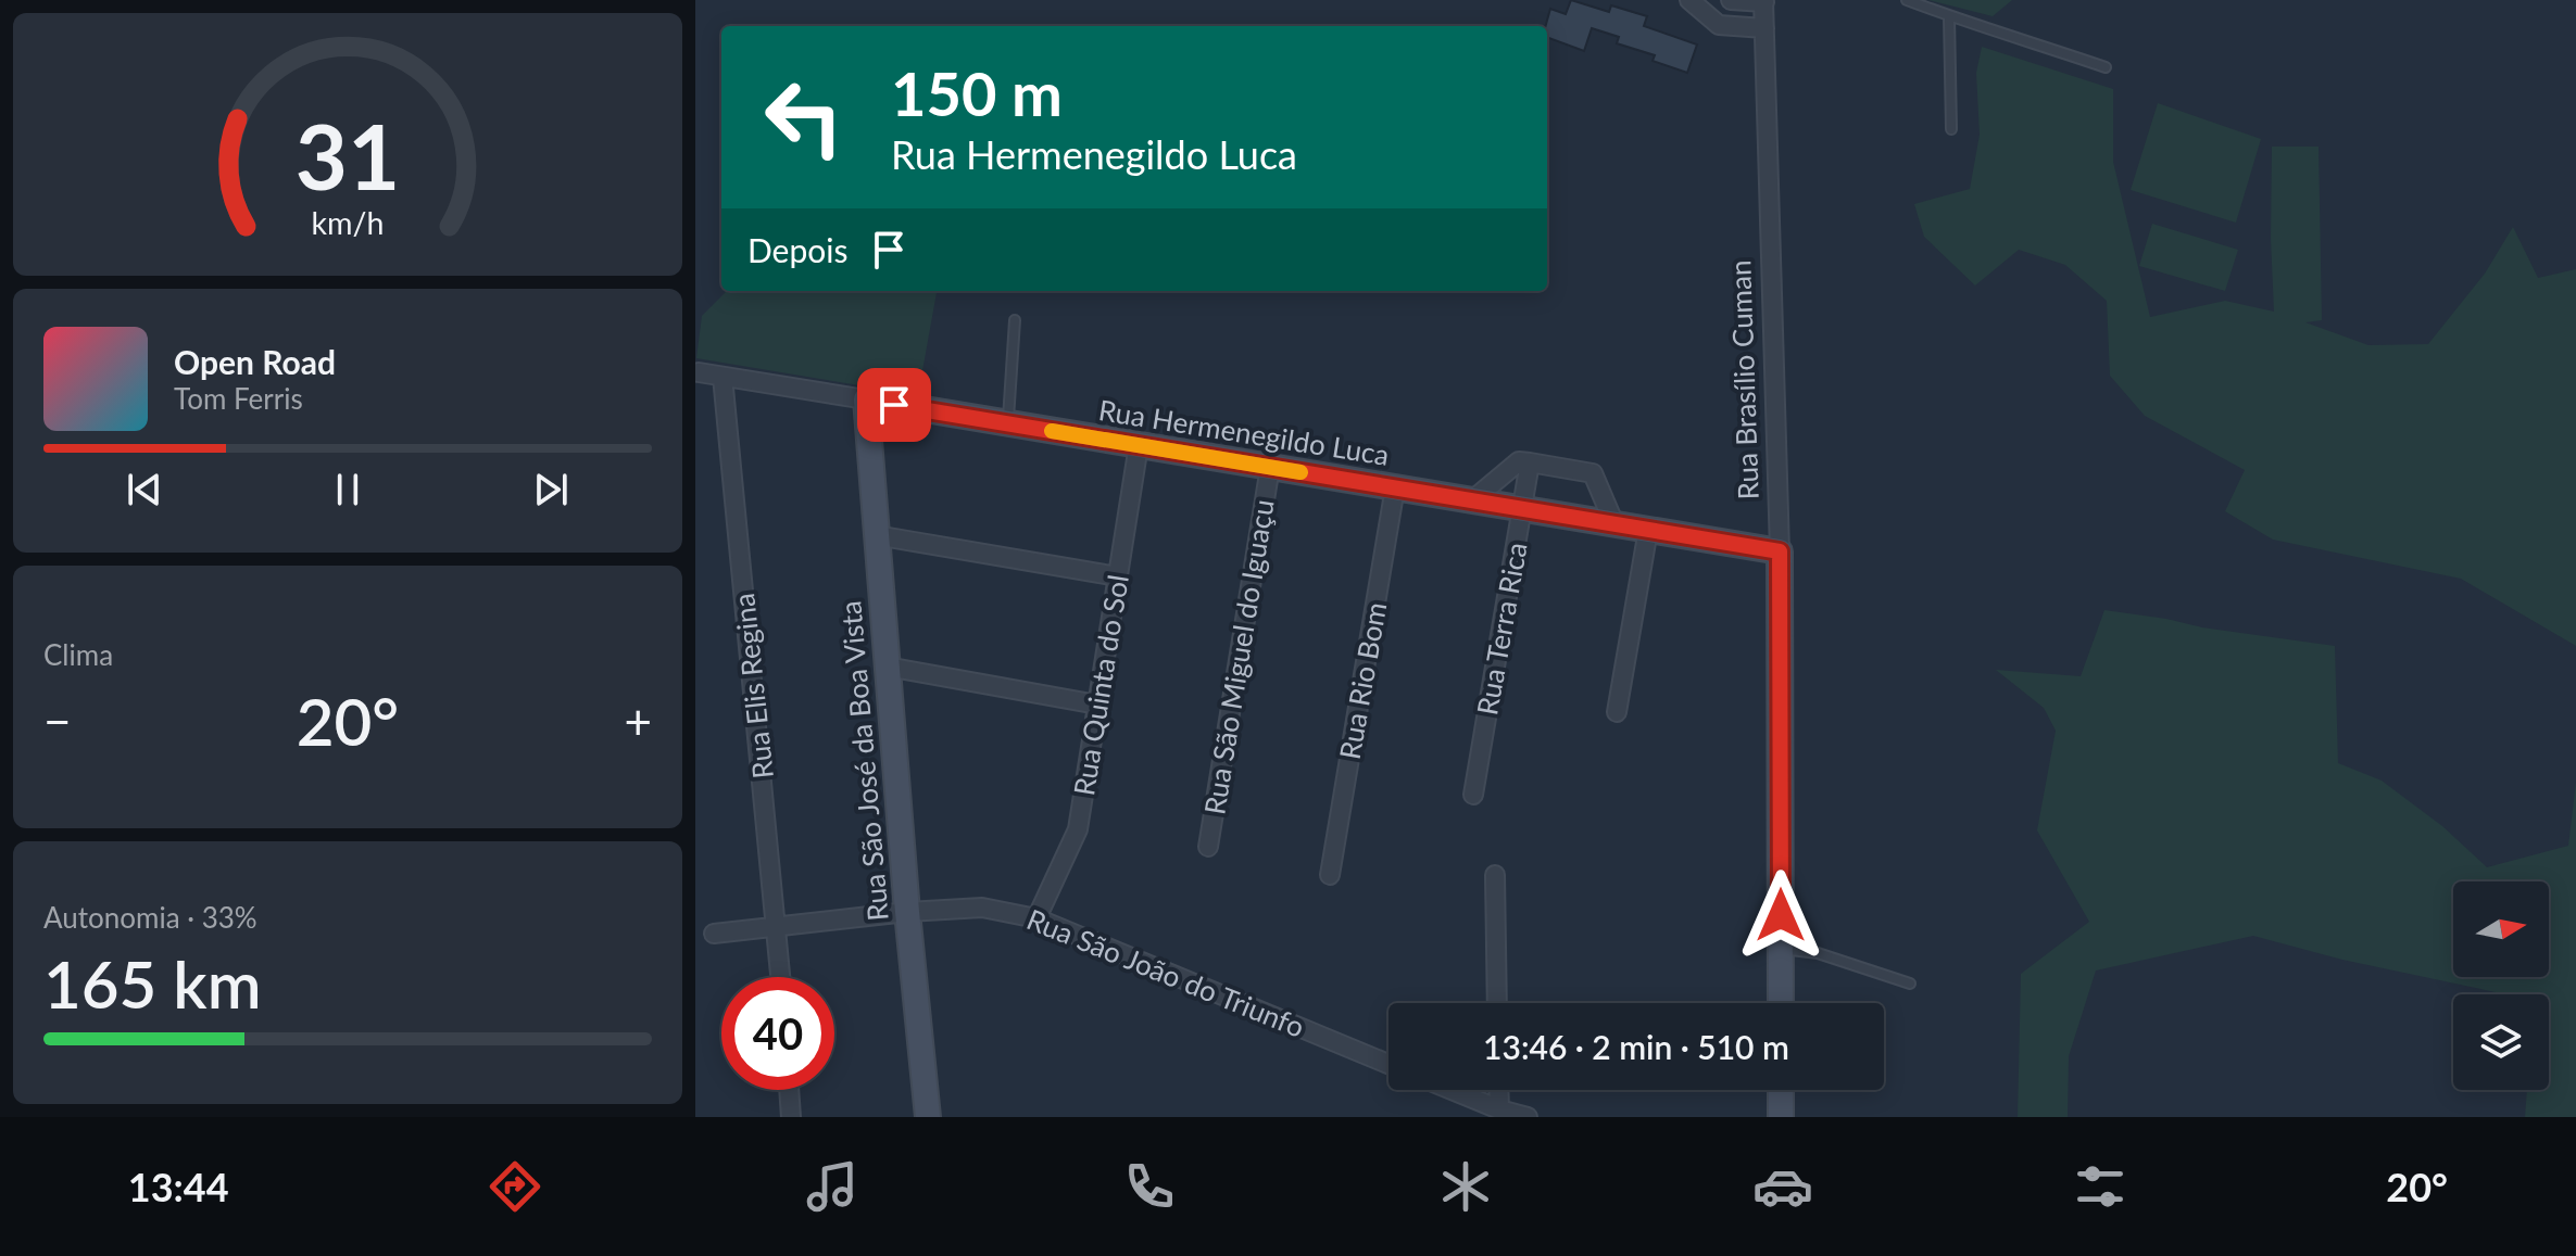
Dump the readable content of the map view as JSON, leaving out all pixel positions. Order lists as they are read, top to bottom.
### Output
{
  "streets": {
    "street": [
      "Rua Brasílio Cuman",
      "Rua Hermenegildo Luca",
      "Rua Terra Rica",
      "Rua São Miguel do Iguaçu",
      "Rua Rio Bom",
      "Rua Quinta do Sol",
      "Rua Elis Regina",
      "Rua São José da Boa Vista",
      "Rua São João do Triunfo"
    ]
  },
  "crossings": [
    ["Rua Brasílio Cuman", "Rua Hermenegildo Luca"],
    ["Rua Hermenegildo Luca", "Rua Terra Rica"],
    ["Rua Hermenegildo Luca", "Rua São Miguel do Iguaçu"],
    ["Rua Hermenegildo Luca", "Rua Rio Bom"],
    ["Rua Hermenegildo Luca", "Rua Quinta do Sol"],
    ["Rua Hermenegildo Luca", "Rua Elis Regina"],
    ["Rua Hermenegildo Luca", "Rua São José da Boa Vista"],
    ["Rua Quinta do Sol", "Rua São João do Triunfo"],
    ["Rua Elis Regina", "Rua São João do Triunfo"],
    ["Rua São José da Boa Vista", "Rua São João do Triunfo"]
  ],
  "north": "right",
  "page": {
    "turn": ["150 m", "Rua Hermenegildo Luca"],
    "then": "Depois",
    "song": ["Open Road", "Tom Ferris"],
    "tile": [
      "Clima",
      ["Autonomia · 33%", "165 km"]
    ],
    "heat": ["−", "20°", "+"],
    "limit": "40",
    "trip": "13:46 · 2 min · 510 m",
    "tabs": ["13:44", "20°"],
    "gauge": ["31", "km/h"]
  }
}
